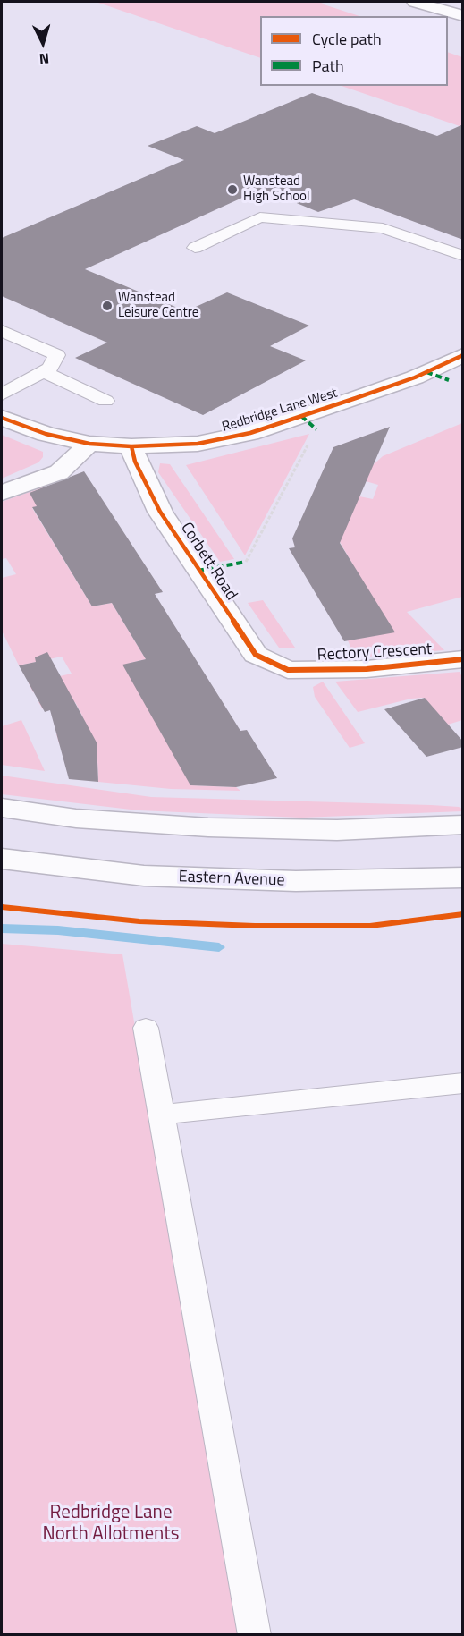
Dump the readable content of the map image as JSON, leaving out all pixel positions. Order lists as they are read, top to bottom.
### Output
{
  "streets": {
    "main road": [
      "Redbridge Lane West",
      "Corbett Road",
      "Rectory Crescent",
      "Eastern Avenue"
    ]
  },
  "crossings": [
    ["Redbridge Lane West", "Corbett Road"],
    ["Corbett Road", "Rectory Crescent"]
  ],
  "parks": ["Redbridge Lane North Allotments"],
  "places": ["Wanstead High School", "Wanstead Leisure Centre"],
  "legend": ["Cycle path", "Path"],
  "north": "bottom"
}
